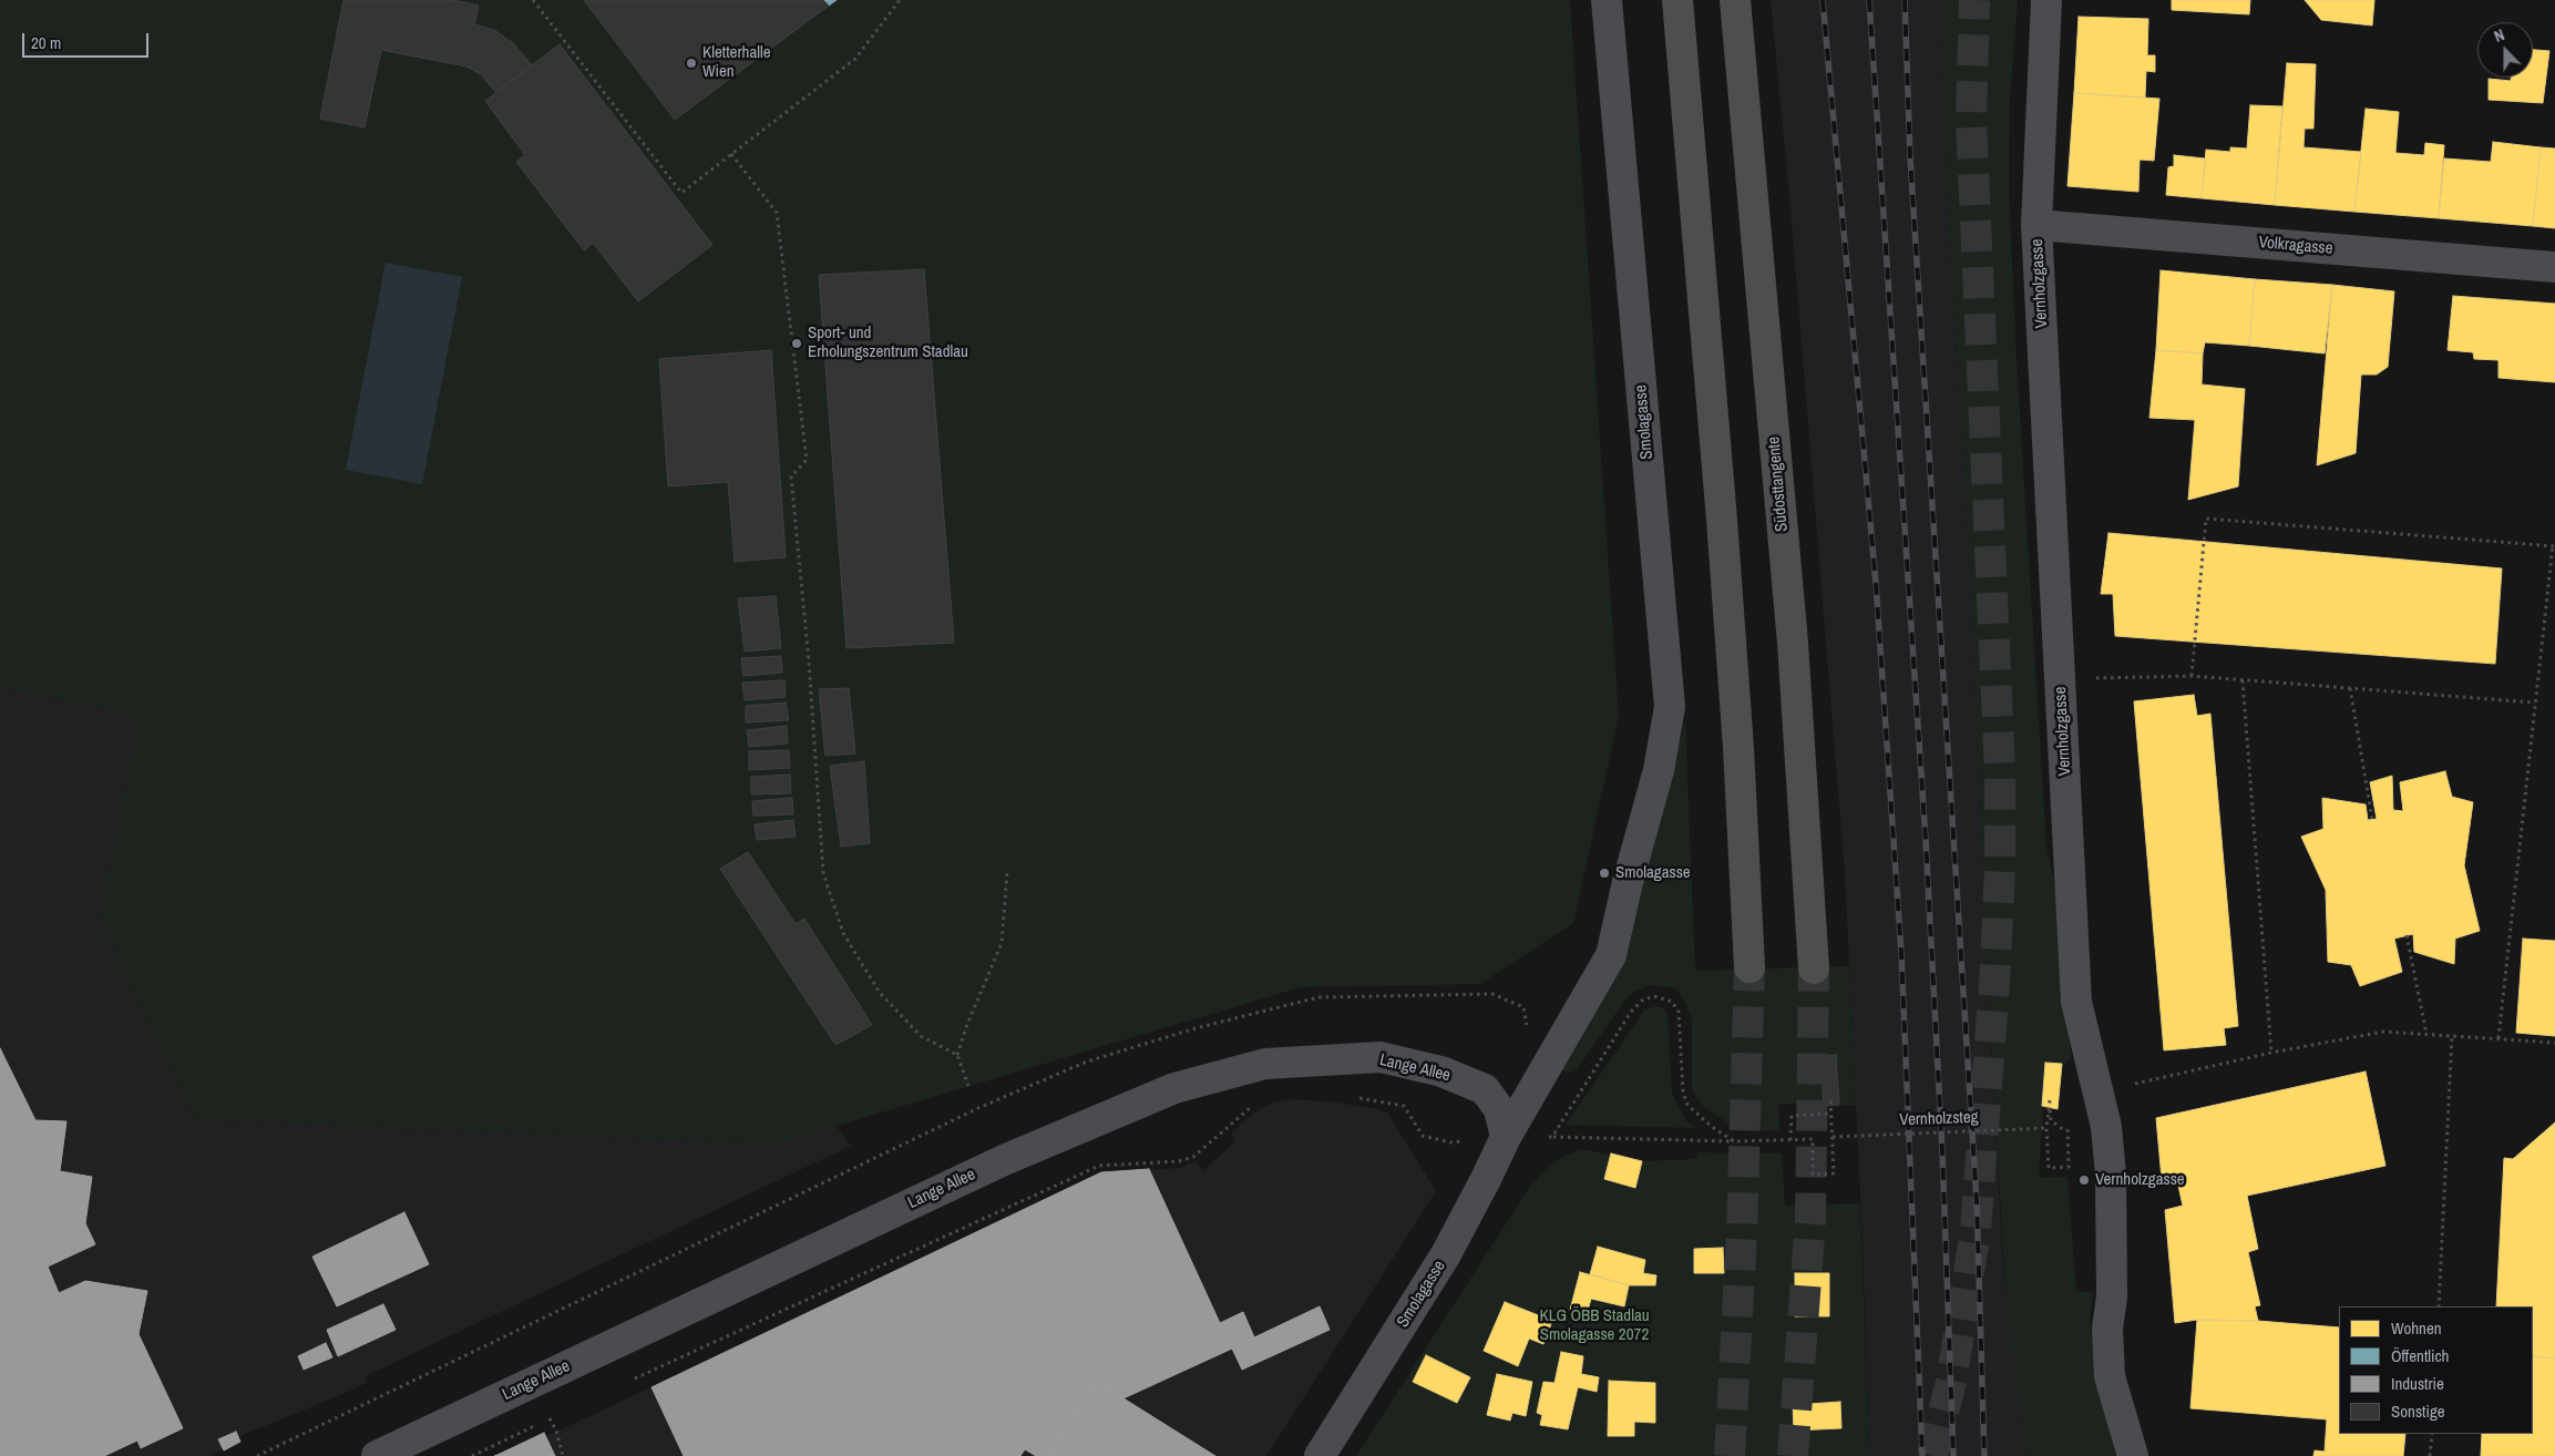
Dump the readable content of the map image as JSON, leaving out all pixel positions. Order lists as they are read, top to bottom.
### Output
{
  "streets": {
    "highway": ["Südosttangente"],
    "street": [
      "Volkragasse",
      "Vernholzgasse",
      "Smolagasse",
      "Lange Allee"
    ],
    "path": ["Vernholzsteg"]
  },
  "crossings": [
    ["Volkragasse", "Vernholzgasse"],
    ["Smolagasse", "Lange Allee"]
  ],
  "parks": ["KLG ÖBB Stadlau Smolagasse 2072"],
  "places": [
    "Kletterhalle Wien",
    "Sport- und Erholungszentrum Stadlau",
    "Smolagasse",
    "Vernholzgasse"
  ],
  "legend": [
    "Wohnen",
    "Öffentlich",
    "Industrie",
    "Sonstige"
  ],
  "scale_bar": "20 m",
  "north": "top"
}
